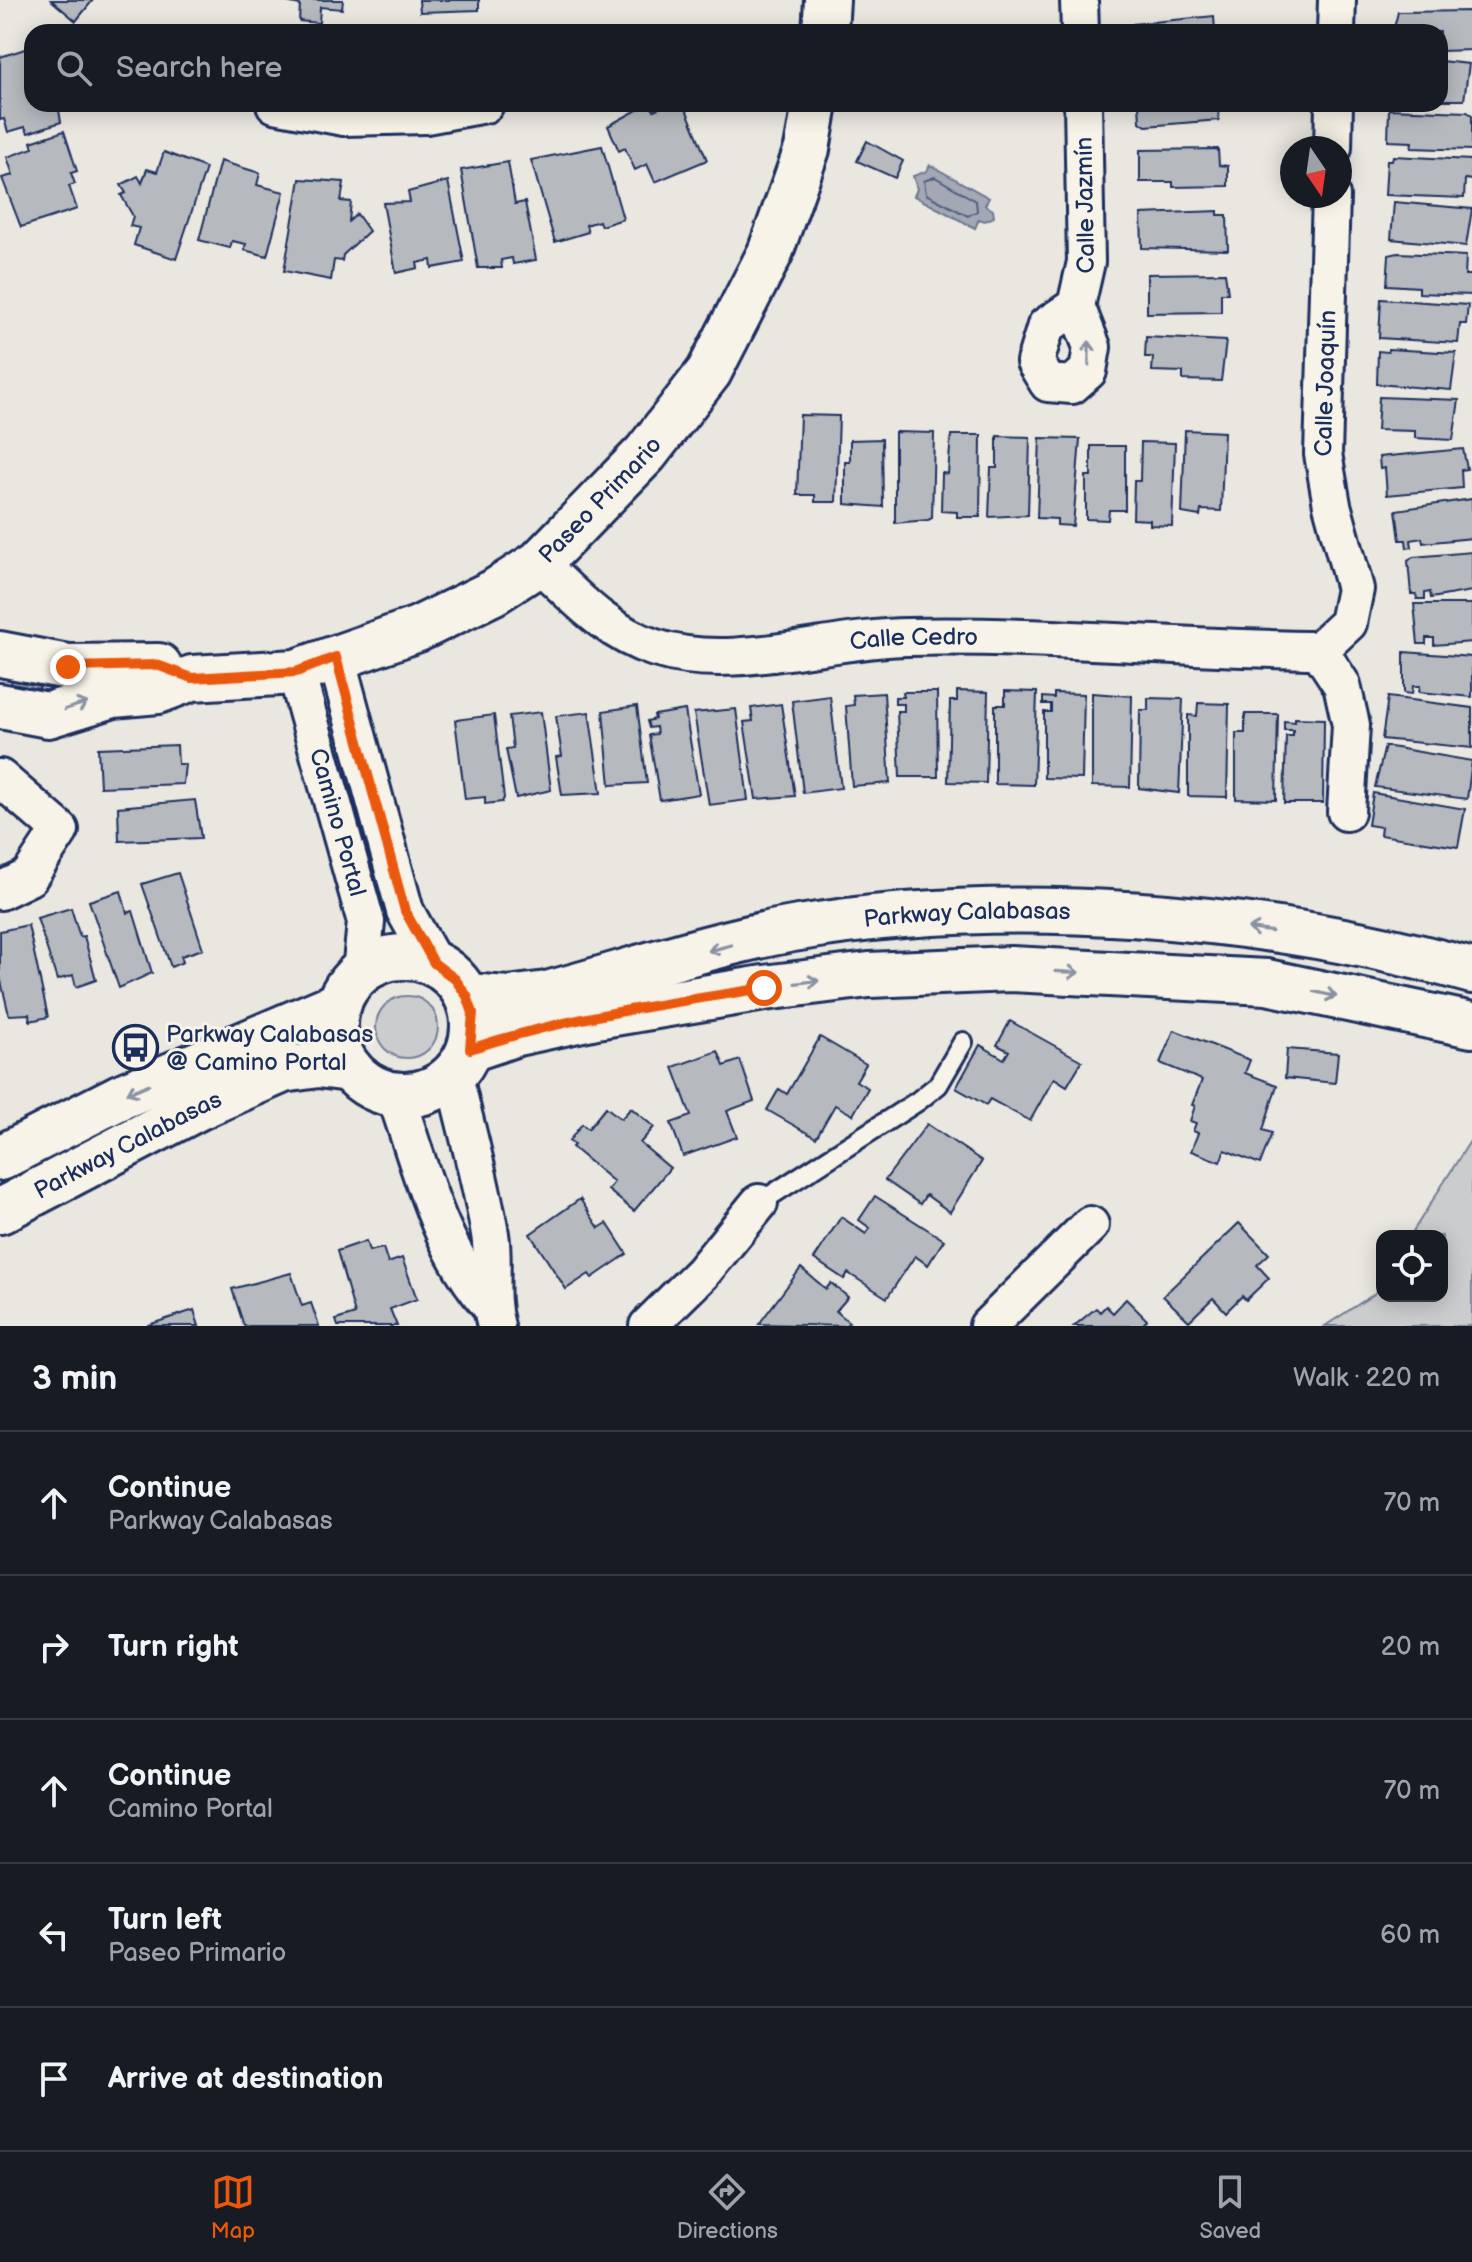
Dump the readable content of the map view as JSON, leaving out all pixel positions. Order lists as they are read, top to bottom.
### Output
{
  "streets": {
    "street": [
      "Calle Jazmín",
      "Calle Joaquín",
      "Paseo Primario",
      "Calle Cedro",
      "Camino Portal",
      "Parkway Calabasas"
    ]
  },
  "crossings": [
    ["Calle Joaquín", "Calle Cedro"],
    ["Paseo Primario", "Calle Cedro"],
    ["Paseo Primario", "Camino Portal"],
    ["Camino Portal", "Parkway Calabasas"]
  ],
  "places": {
    "bus stop": ["Parkway Calabasas @ Camino Portal"]
  },
  "north": "bottom",
  "page": {
    "search": "Search here",
    "heading": ["3 min", "Walk · 220 m"],
    "list": [
      ["Continue", "Parkway Calabasas", "70 m"],
      ["Turn right", "20 m"],
      ["Continue", "Camino Portal", "70 m"],
      ["Turn left", "Paseo Primario", "60 m"],
      "Arrive at destination"
    ],
    "nav": ["Map", "Directions", "Saved"]
  }
}
